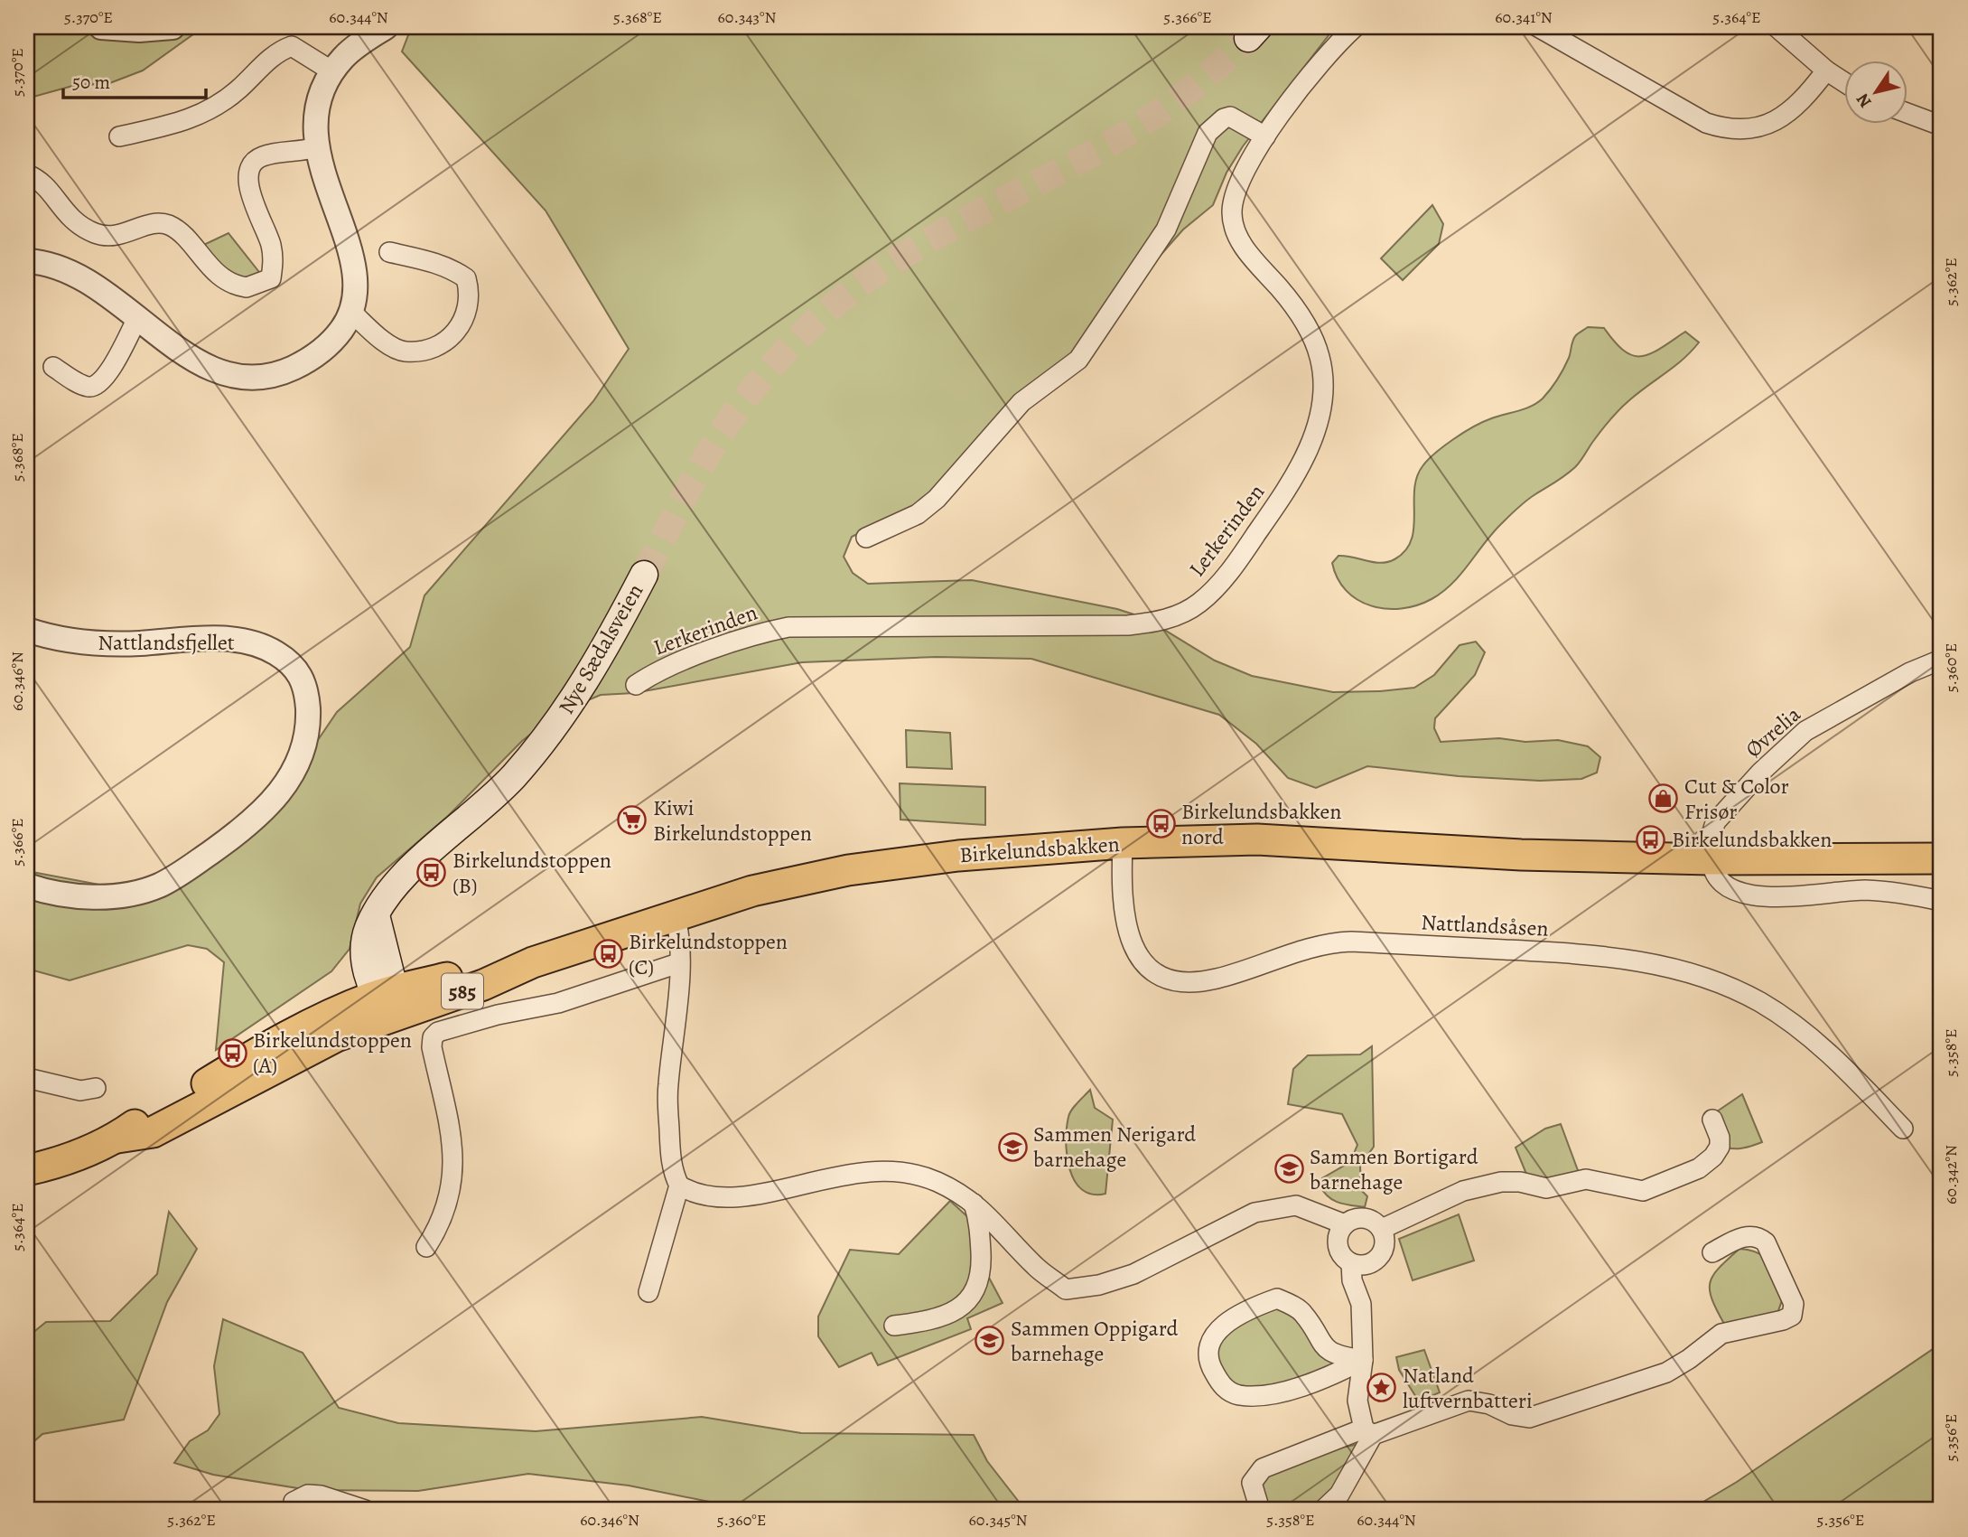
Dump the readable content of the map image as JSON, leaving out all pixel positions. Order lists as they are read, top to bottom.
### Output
{
  "streets": {
    "main road": ["Nye Sædalsveien", "Birkelundsbakken", "585"],
    "street": [
      "Lerkerinden",
      "Nattlandsfjellet",
      "Øvrelia",
      "Nattlandsåsen"
    ]
  },
  "crossings": [
    ["Nye Sædalsveien", "Birkelundsbakken"],
    ["Nye Sædalsveien", "585"],
    ["Øvrelia", "Birkelundsbakken"],
    ["Birkelundsbakken", "Nattlandsåsen"],
    ["Birkelundsbakken", "585"]
  ],
  "places": {
    "shop": ["Cut & Color Frisør"],
    "supermarket": ["Kiwi Birkelundstoppen"],
    "bus stop": [
      "Birkelundsbakken nord",
      "Birkelundsbakken",
      "Birkelundstoppen (B)",
      "Birkelundstoppen (C)",
      "Birkelundstoppen (A)"
    ],
    "school or university": ["Sammen Nerigard barnehage", "Sammen Bortigard barnehage", "Sammen Oppigard barnehage"],
    "place": ["Natland luftvernbatteri"]
  },
  "scale_bar": "50 m",
  "north": "bottom left",
  "coordinates": [
    "5.370°E",
    "60.344°N",
    "5.368°E",
    "60.343°N",
    "5.366°E",
    "60.341°N",
    "5.364°E",
    "5.362°E",
    "5.360°E",
    "60.346°N",
    "5.358°E",
    "60.342°N",
    "5.356°E",
    "60.345°N"
  ]
}
